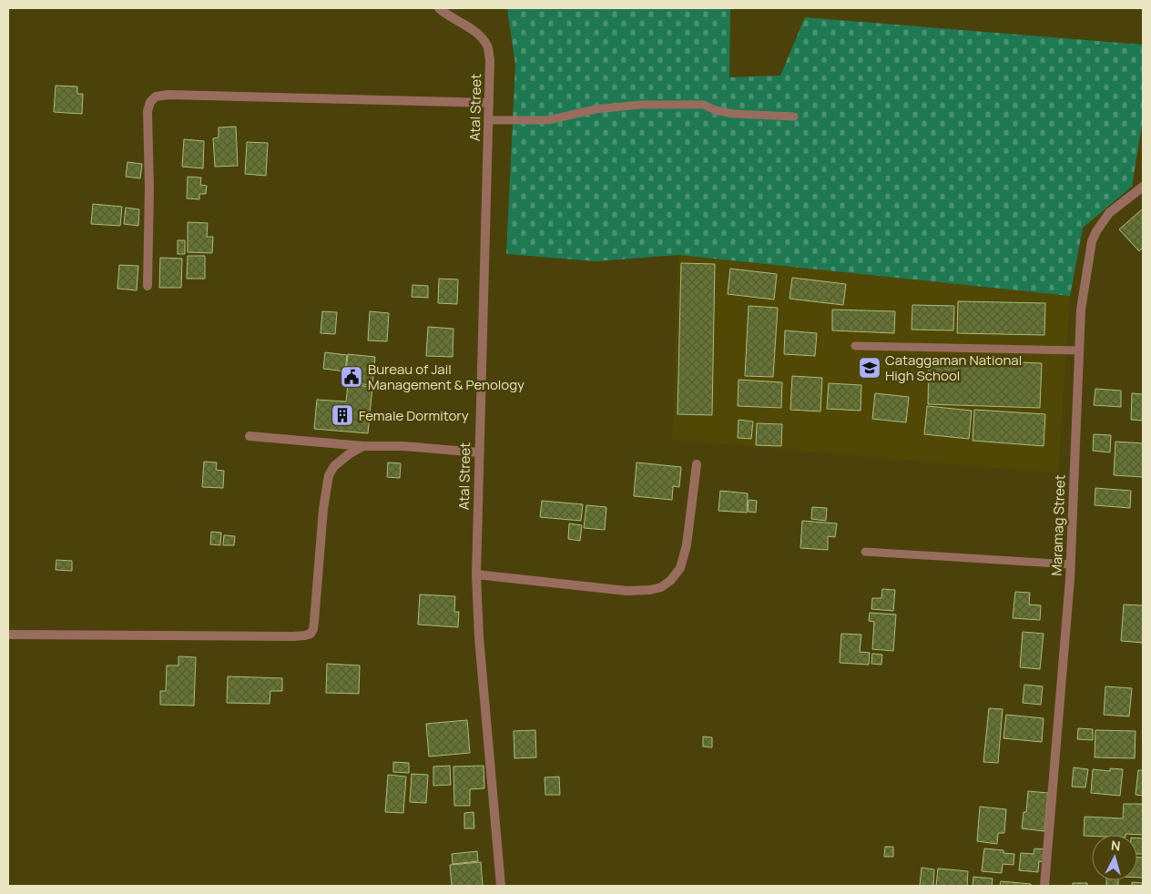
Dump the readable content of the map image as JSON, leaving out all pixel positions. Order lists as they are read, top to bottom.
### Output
{
  "streets": {
    "street": ["Atal Street", "Maramag Street"]
  },
  "places": {
    "school or university": ["Cataggaman National High School"],
    "public building": ["Bureau of Jail Management & Penology"],
    "building": ["Female Dormitory"]
  },
  "north": "top"
}
